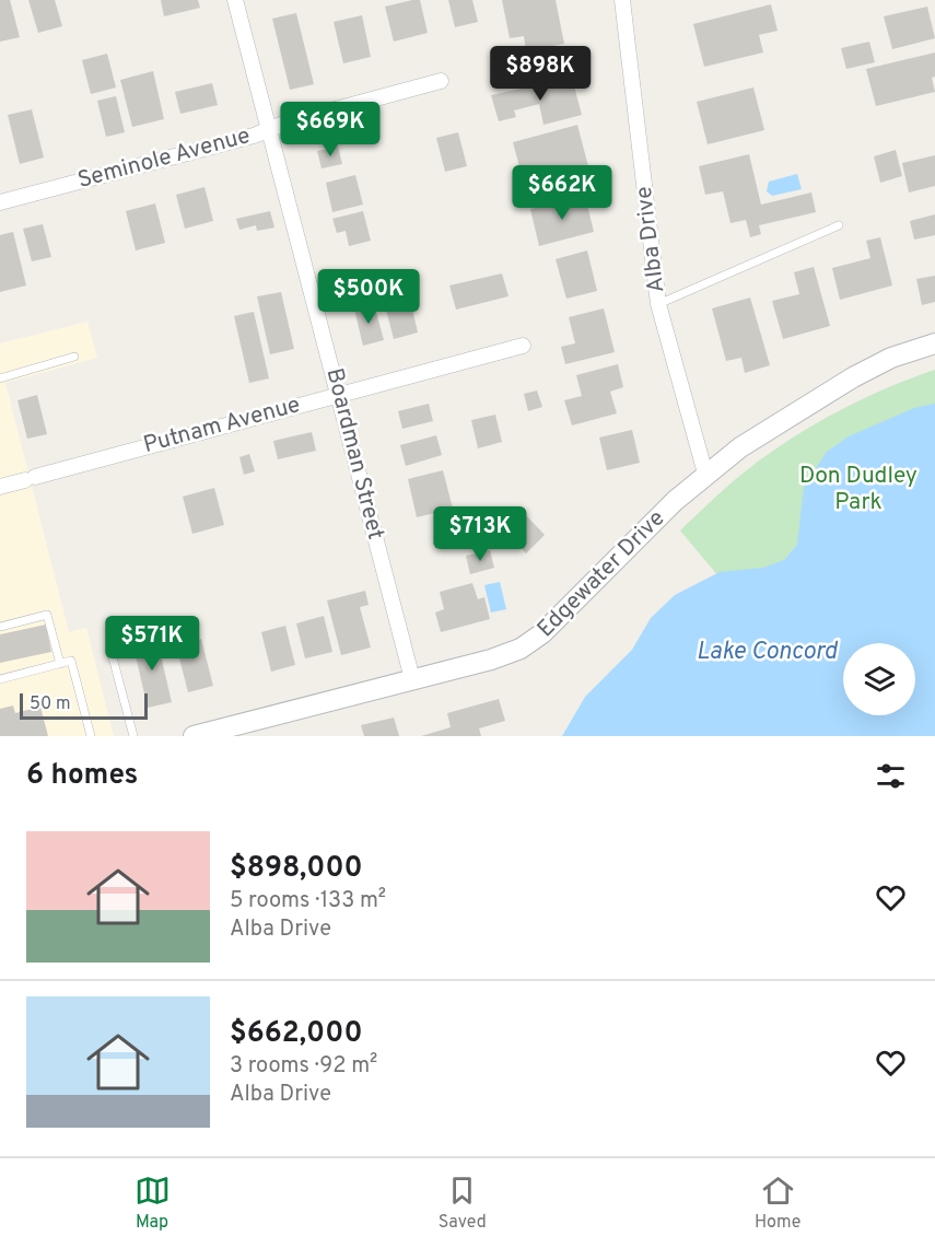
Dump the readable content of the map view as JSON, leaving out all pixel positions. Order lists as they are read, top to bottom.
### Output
{
  "streets": {
    "street": [
      "Seminole Avenue",
      "Alba Drive",
      "Putnam Avenue",
      "Boardman Street",
      "Edgewater Drive"
    ]
  },
  "crossings": [
    ["Seminole Avenue", "Boardman Street"],
    ["Alba Drive", "Edgewater Drive"],
    ["Putnam Avenue", "Boardman Street"],
    ["Boardman Street", "Edgewater Drive"]
  ],
  "water": ["Lake Concord"],
  "parks": ["Don Dudley Park"],
  "scale_bar": "50 m",
  "page": {
    "price": [
      "$898K",
      "$669K",
      "$662K",
      "$500K",
      "$713K",
      "$571K"
    ],
    "scale": "50 m",
    "heading": "6 homes",
    "list": [
      {
        "name": "$898,000",
        "note": "5 rooms · 133 m² · Alba Drive"
      },
      {
        "name": "$662,000",
        "note": "3 rooms · 92 m² · Alba Drive"
      }
    ],
    "tabs": ["Map", "Saved", "Home"]
  }
}
